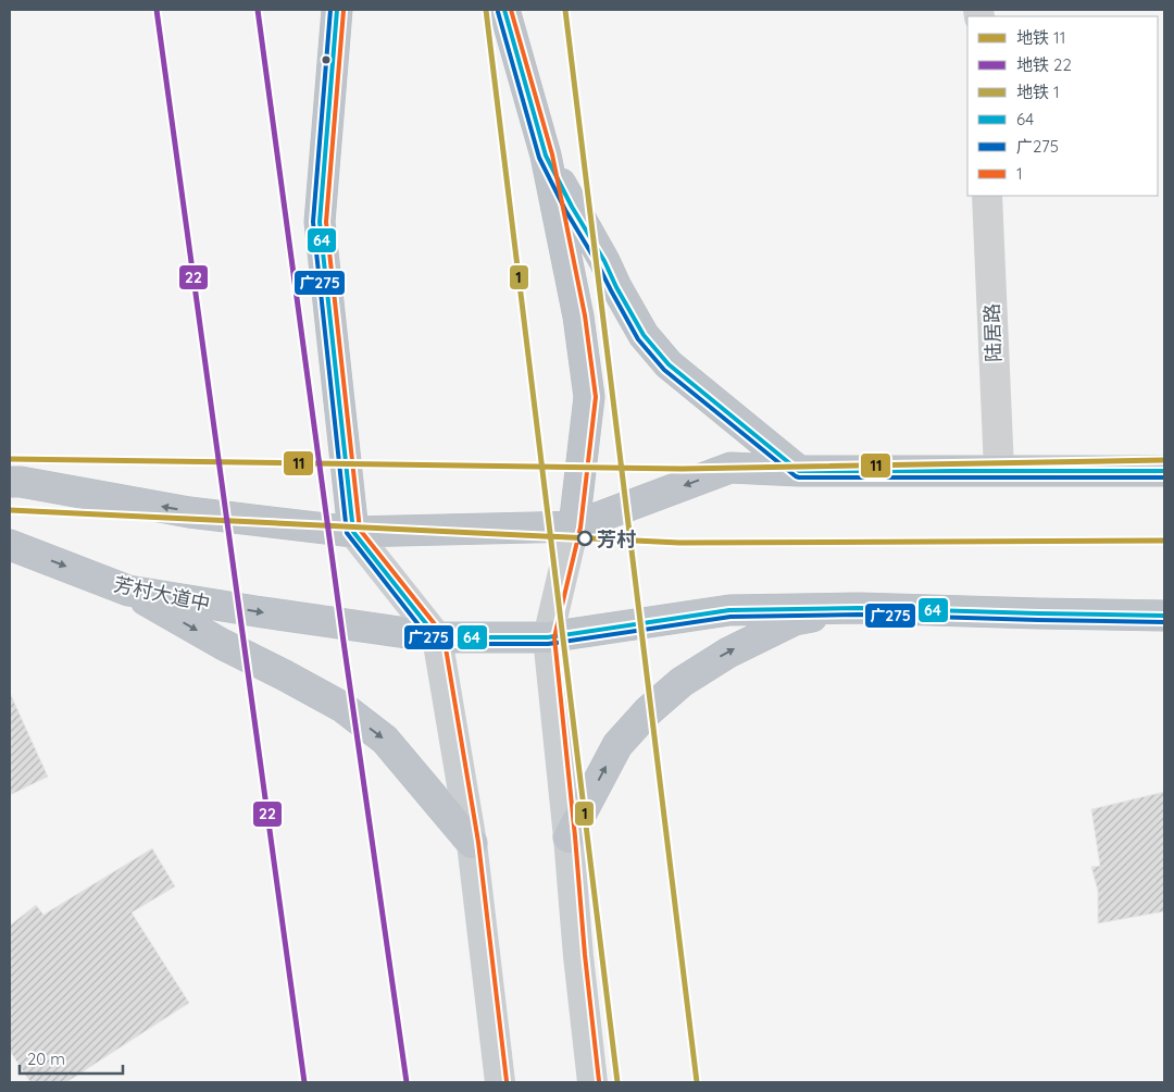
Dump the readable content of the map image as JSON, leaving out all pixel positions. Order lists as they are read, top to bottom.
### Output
{
  "streets": {
    "highway": ["芳村大道中"],
    "street": ["陆居路"]
  },
  "places": ["芳村"],
  "lines": [
    "metro line 22",
    "metro line 1",
    "transit line 64",
    "transit line 广275",
    "transit line 1",
    "metro line 11"
  ],
  "legend": [
    "地铁 11",
    "地铁 22",
    "地铁 1",
    "64",
    "广275",
    "1"
  ],
  "scale_bar": "20 m"
}
